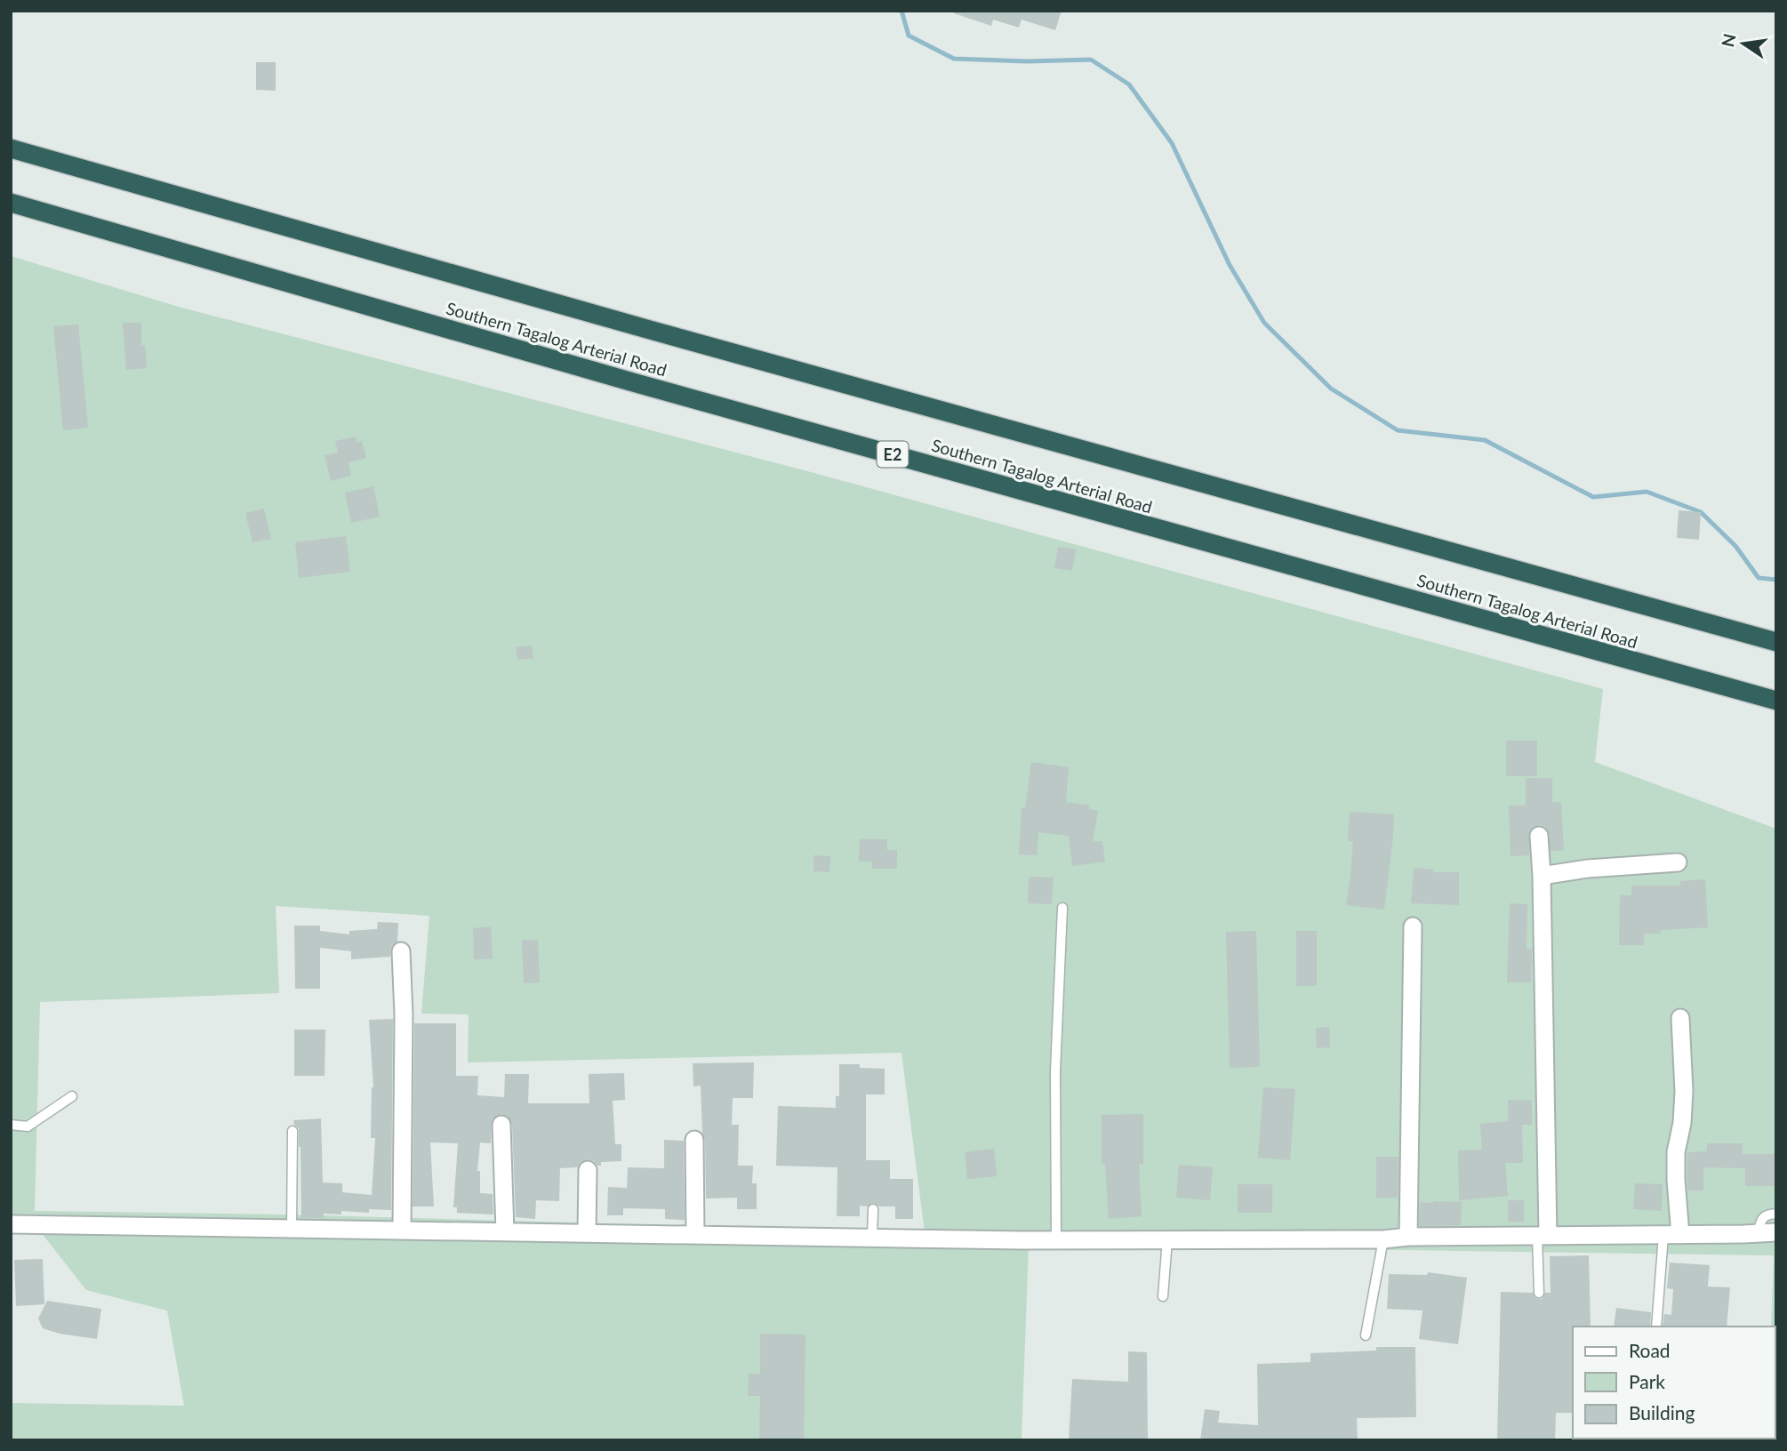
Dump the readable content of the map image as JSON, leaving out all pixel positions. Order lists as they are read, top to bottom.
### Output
{
  "streets": {
    "highway": ["Southern Tagalog Arterial Road", "E2"]
  },
  "legend": ["Road", "Park", "Building"],
  "north": "left"
}
